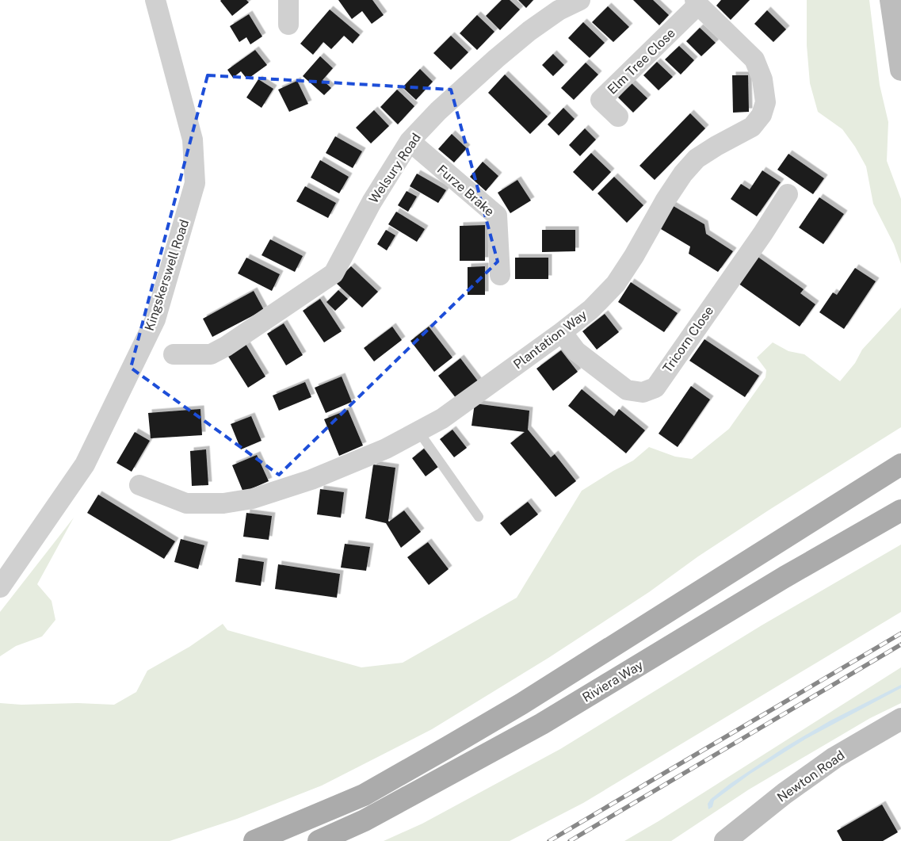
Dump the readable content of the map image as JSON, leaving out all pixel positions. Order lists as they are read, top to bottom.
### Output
{
  "streets": {
    "main road": ["Riviera Way"],
    "street": [
      "Elm Tree Close",
      "Welsury Road",
      "Furze Brake",
      "Kingskerswell Road",
      "Plantation Way",
      "Tricorn Close",
      "Newton Road"
    ]
  },
  "crossings": [
    ["Elm Tree Close", "Plantation Way"],
    ["Welsury Road", "Furze Brake"],
    ["Plantation Way", "Tricorn Close"]
  ]
}
